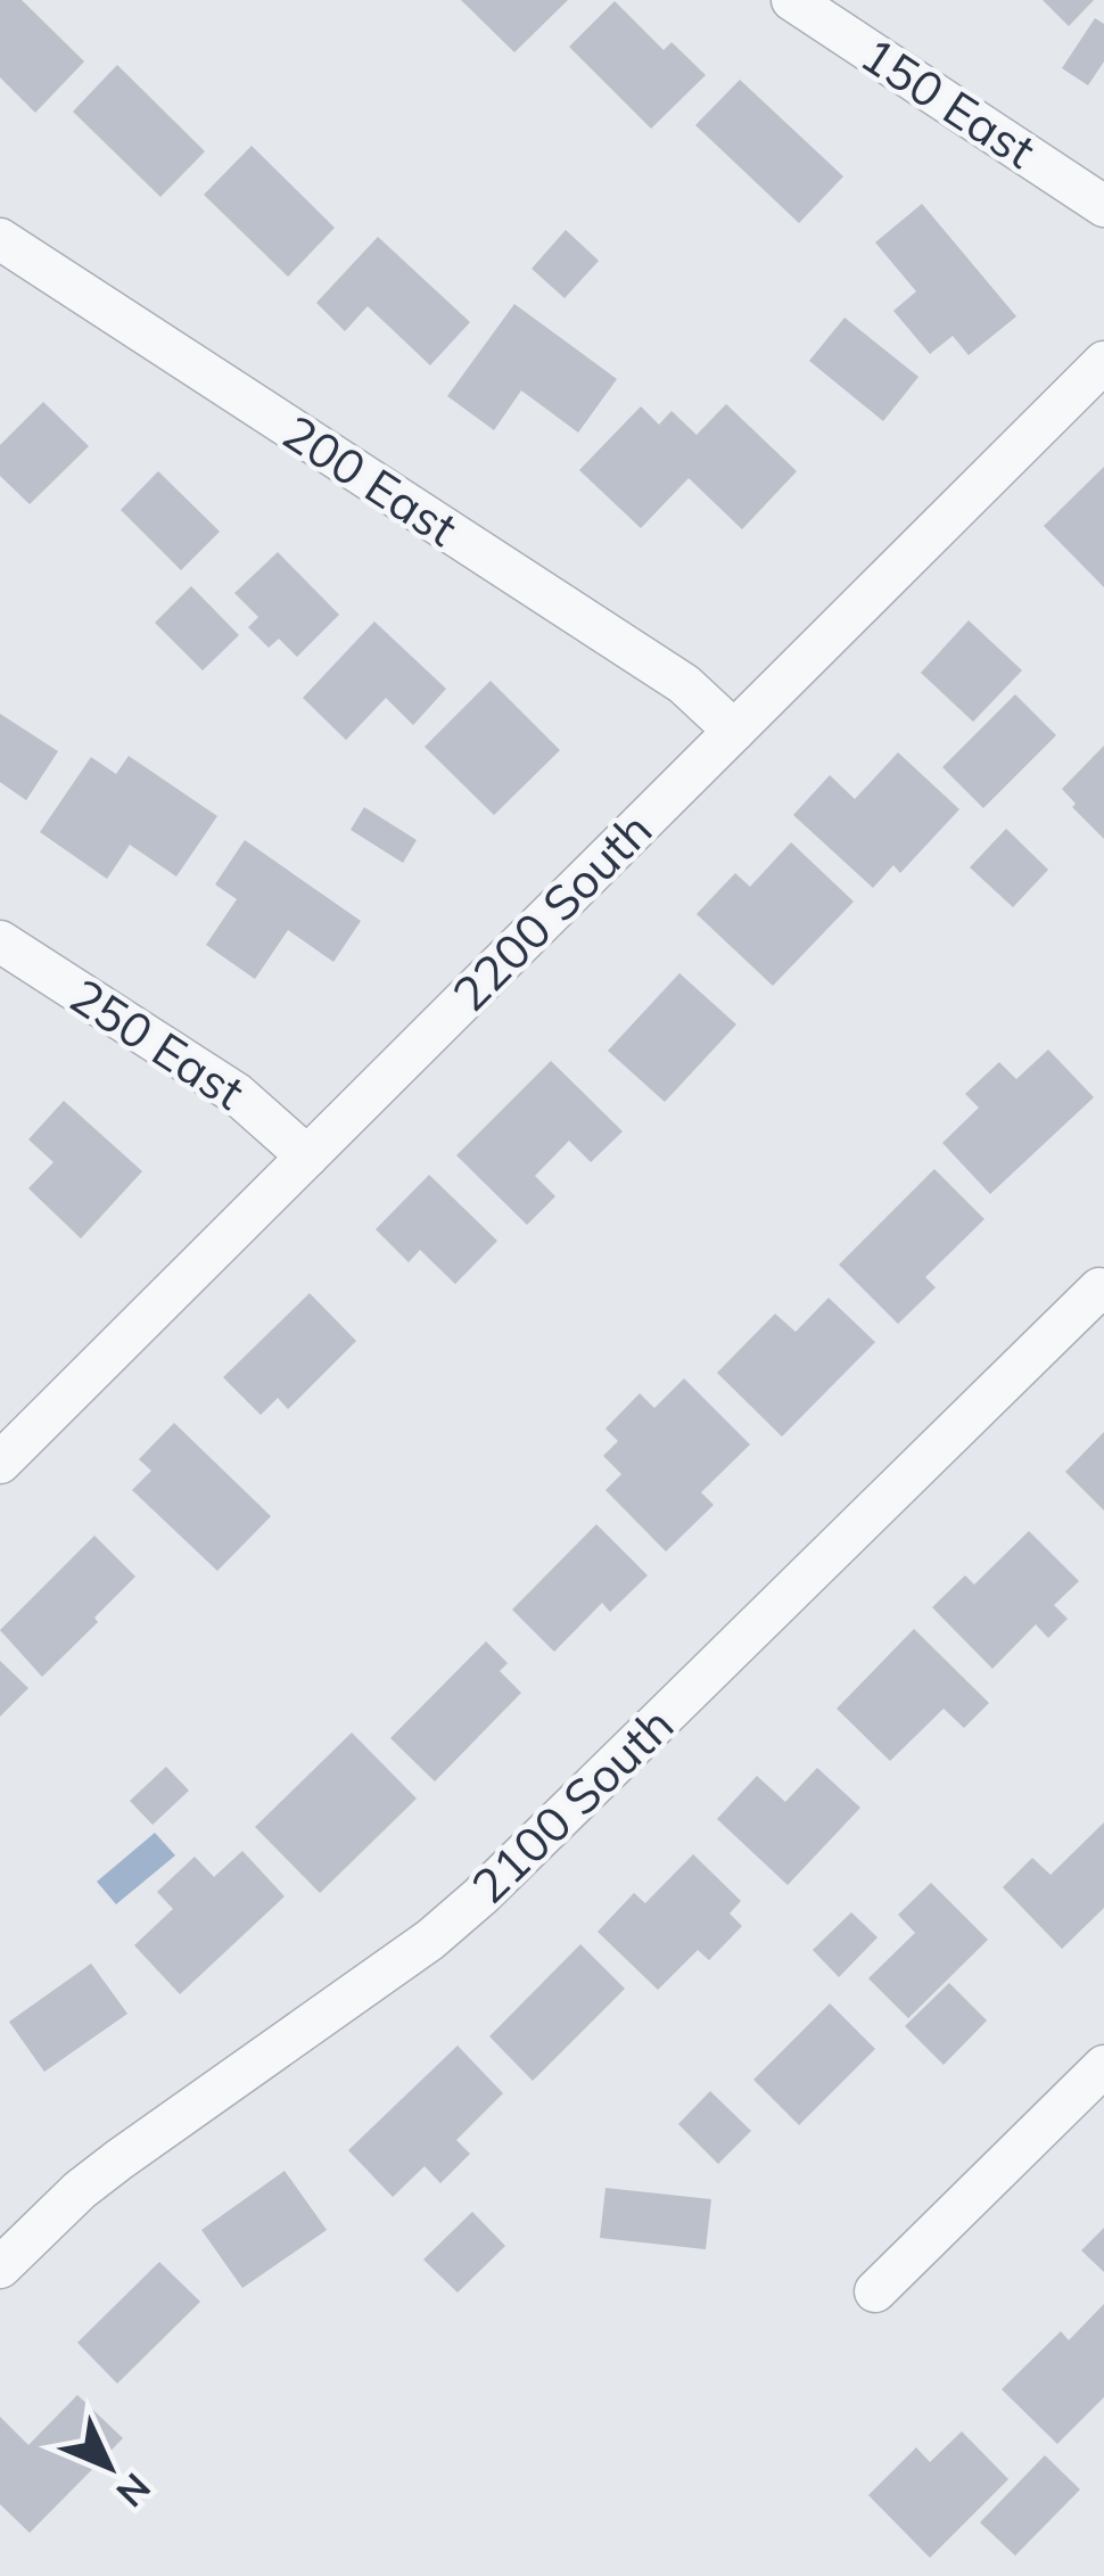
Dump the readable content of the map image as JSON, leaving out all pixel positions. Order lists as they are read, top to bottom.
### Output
{
  "streets": {
    "street": [
      "150 East",
      "200 East",
      "2200 South",
      "250 East",
      "2100 South"
    ]
  },
  "crossings": [
    ["200 East", "2200 South"],
    ["2200 South", "250 East"]
  ],
  "north": "bottom right"
}
